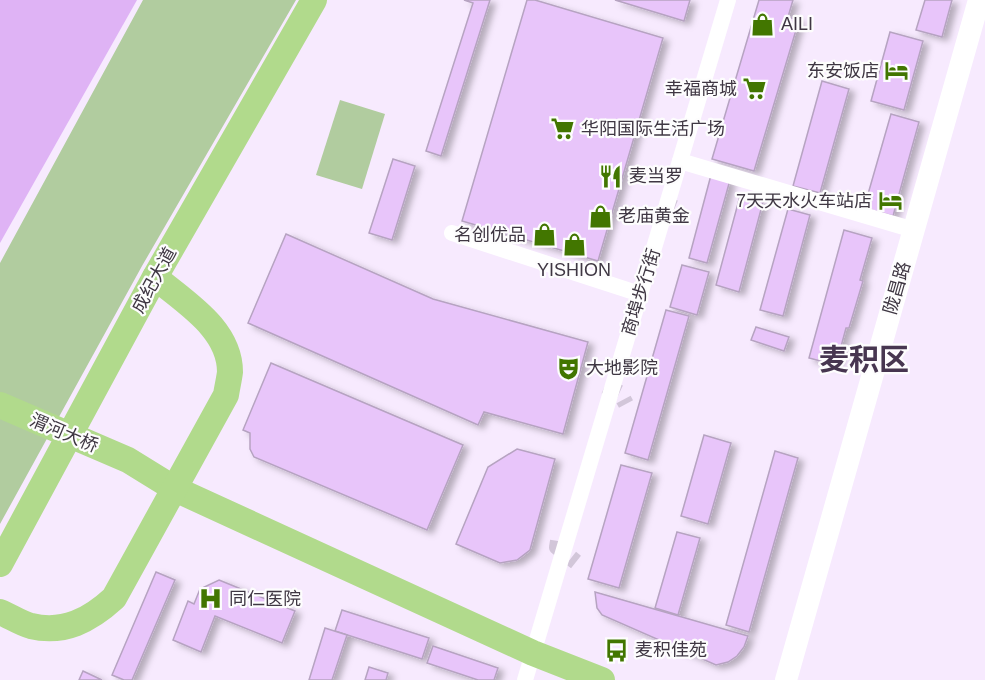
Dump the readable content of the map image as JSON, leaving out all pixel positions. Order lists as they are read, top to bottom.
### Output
{
  "streets": {
    "main road": ["成纪大道", "陇昌路", "渭河大桥"],
    "street": ["商埠步行街"]
  },
  "districts": ["麦积区"],
  "places": {
    "shop": [
      "AILI",
      "老庙黄金",
      "名创优品",
      "YISHION"
    ],
    "hotel": ["东安饭店", "7天天水火车站店"],
    "supermarket": ["幸福商城", "华阳国际生活广场"],
    "restaurant": ["麦当罗"],
    "theatre": ["大地影院"],
    "hospital": ["同仁医院"],
    "bus stop": ["麦积佳苑"]
  }
}
